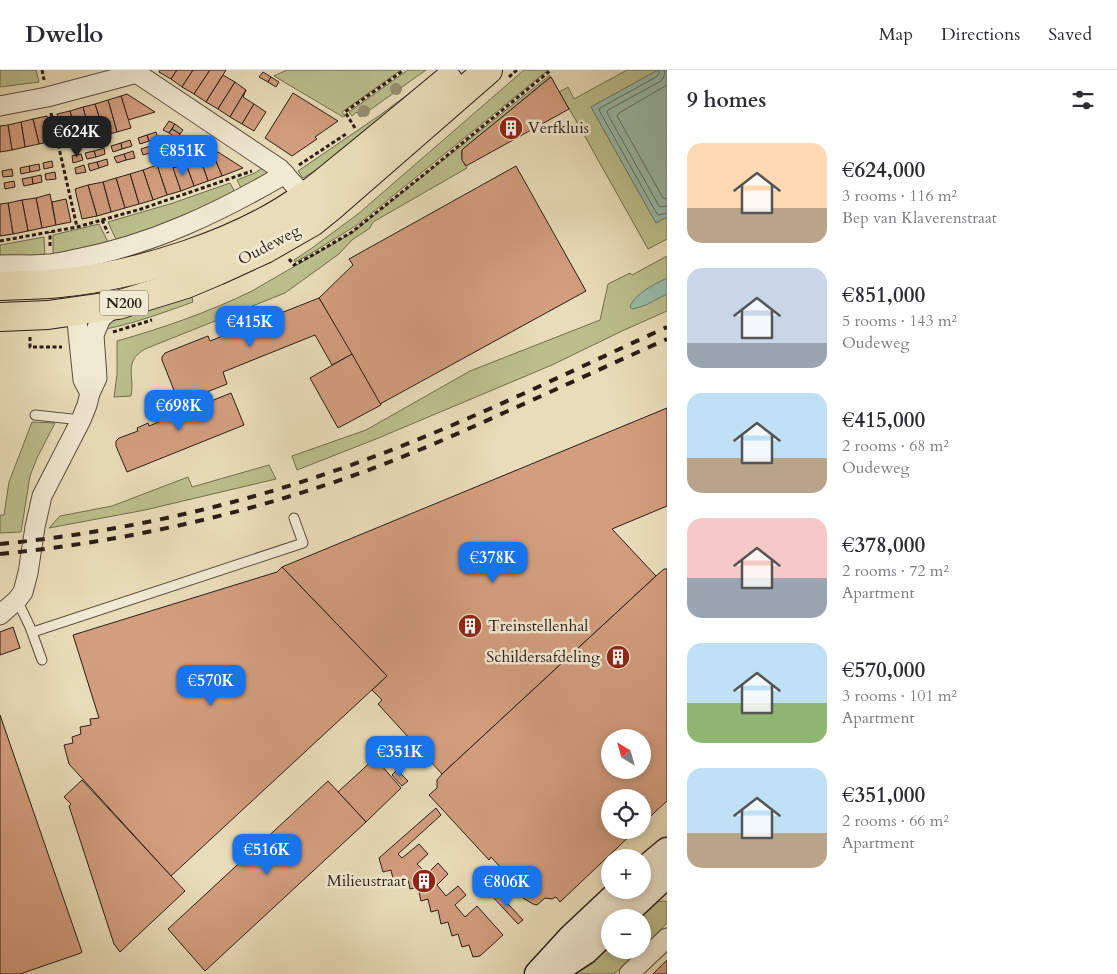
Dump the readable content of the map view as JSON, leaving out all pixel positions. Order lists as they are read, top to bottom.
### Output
{
  "streets": {
    "main road": ["Oudeweg", "N200"]
  },
  "places": {
    "building": [
      "Verfkluis",
      "Treinstellenhal",
      "Schildersafdeling",
      "Milieustraat"
    ]
  },
  "north": "top left",
  "page": {
    "header": "Dwello",
    "nav": ["Map", "Directions", "Saved"],
    "heading": "9 homes",
    "price": [
      "€624K",
      "€851K",
      "€415K",
      "€698K",
      "€378K",
      "€570K",
      "€351K",
      "€516K",
      "€806K"
    ],
    "list": [
      {
        "name": "€624,000",
        "note": "3 rooms · 116 m² · Bep van Klaverenstraat"
      },
      {
        "name": "€851,000",
        "note": "5 rooms · 143 m² · Oudeweg"
      },
      {
        "name": "€415,000",
        "note": "2 rooms · 68 m² · Oudeweg"
      },
      {
        "name": "€378,000",
        "note": "2 rooms · 72 m² · Apartment"
      },
      {
        "name": "€570,000",
        "note": "3 rooms · 101 m² · Apartment"
      },
      {
        "name": "€351,000",
        "note": "2 rooms · 66 m² · Apartment"
      }
    ],
    "map_buttons": ["+", "−"]
  }
}
